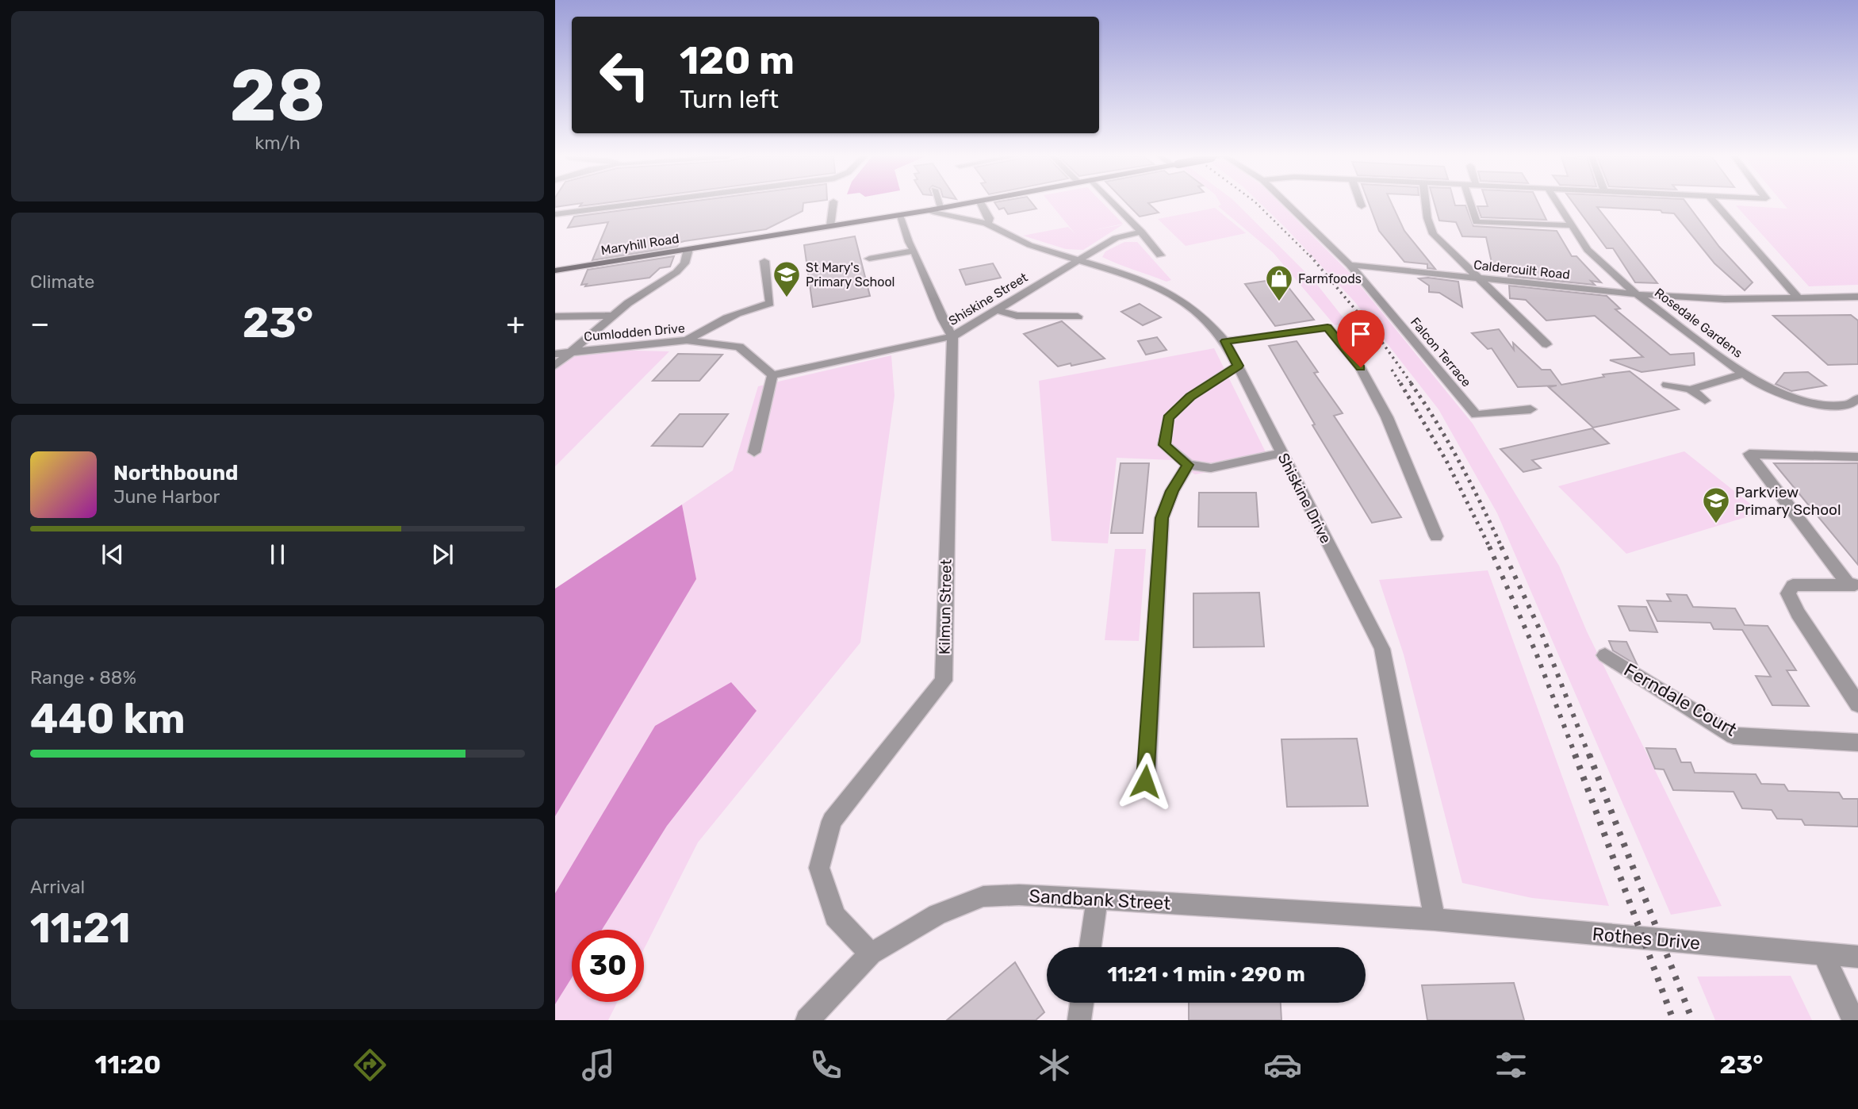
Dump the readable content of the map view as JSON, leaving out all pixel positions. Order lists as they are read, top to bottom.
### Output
{
  "streets": {
    "main road": ["Maryhill Road"],
    "street": [
      "Caldercuilt Road",
      "Shiskine Street",
      "Rosedale Gardens",
      "Cumlodden Drive",
      "Falcon Terrace",
      "Shiskine Drive",
      "Kilmun Street",
      "Ferndale Court",
      "Sandbank Street",
      "Rothes Drive"
    ]
  },
  "crossings": [
    ["Maryhill Road", "Shiskine Drive"],
    ["Maryhill Road", "Kilmun Street"],
    ["Caldercuilt Road", "Rosedale Gardens"],
    ["Caldercuilt Road", "Falcon Terrace"],
    ["Shiskine Street", "Cumlodden Drive"],
    ["Shiskine Street", "Shiskine Drive"],
    ["Shiskine Street", "Kilmun Street"],
    ["Shiskine Drive", "Sandbank Street"],
    ["Shiskine Drive", "Rothes Drive"],
    ["Kilmun Street", "Sandbank Street"],
    ["Sandbank Street", "Rothes Drive"]
  ],
  "places": {
    "school or university": ["St Mary's Primary School", "Parkview Primary School"],
    "shop": ["Farmfoods"]
  },
  "page": {
    "tile": [
      ["28", "km/h"],
      "Climate",
      ["Range · 88%", "440 km"],
      ["Arrival", "11:21"]
    ],
    "turn": ["120 m", "Turn left"],
    "heat": ["−", "23°", "+"],
    "song": ["Northbound", "June Harbor"],
    "limit": "30",
    "trip": "11:21 · 1 min · 290 m",
    "tabs": ["11:20", "23°"]
  }
}
